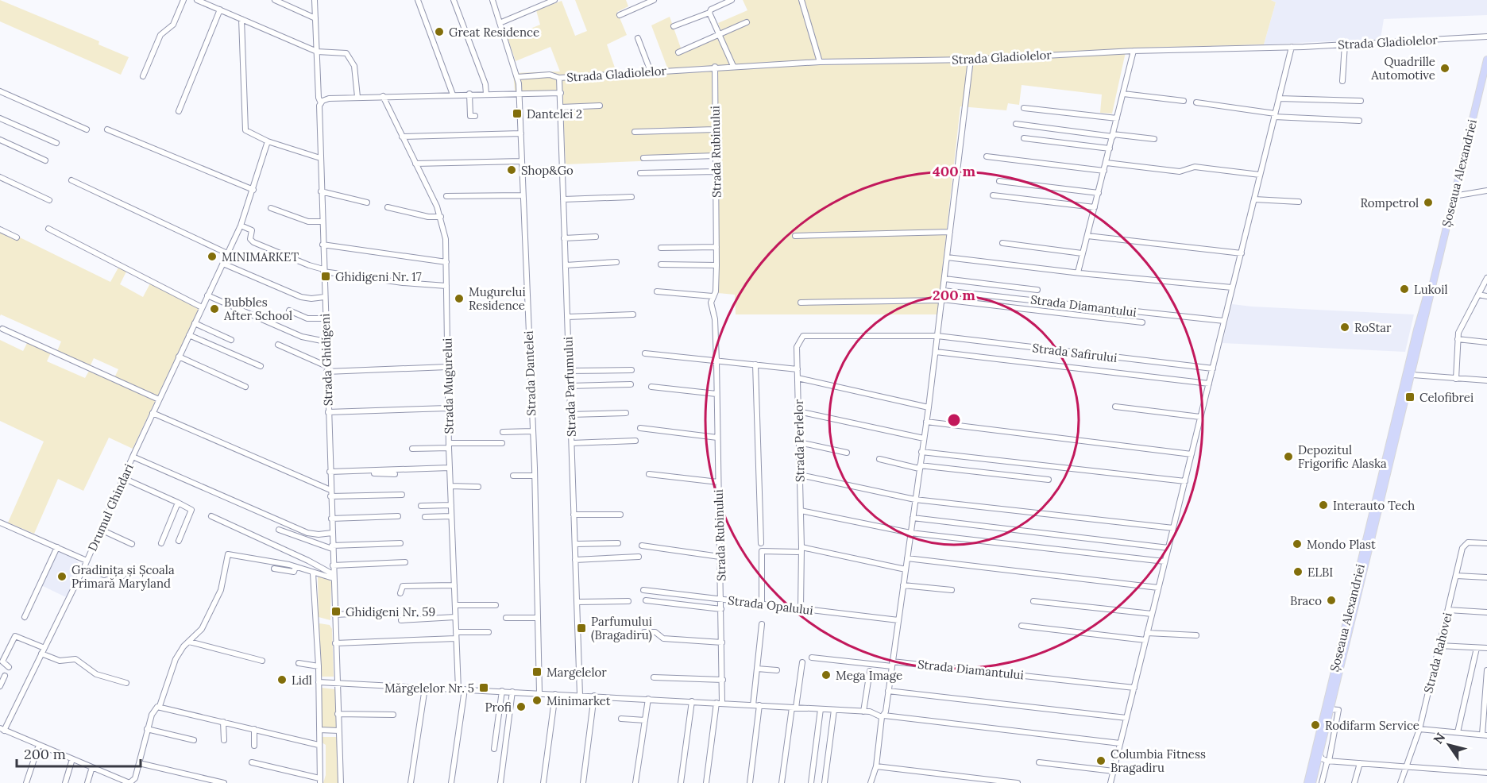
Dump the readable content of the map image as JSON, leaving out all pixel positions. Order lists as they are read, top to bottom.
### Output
{
  "streets": {
    "main road": ["Șoseaua Alexandriei"],
    "street": [
      "Strada Gladiolelor",
      "Strada Rubinului",
      "Strada Diamantului",
      "Strada Safirului",
      "Strada Ghidigeni",
      "Strada Dantelei",
      "Strada Mugurelui",
      "Strada Parfumului",
      "Strada Perlelor",
      "Drumul Ghindari",
      "Strada Opalului",
      "Strada Rahovei"
    ]
  },
  "crossings": [
    ["Strada Gladiolelor", "Strada Rubinului"],
    ["Strada Gladiolelor", "Strada Dantelei"],
    ["Strada Gladiolelor", "Strada Mugurelui"],
    ["Strada Gladiolelor", "Strada Parfumului"],
    ["Strada Rubinului", "Strada Opalului"],
    ["Strada Safirului", "Strada Perlelor"],
    ["Strada Perlelor", "Strada Opalului"]
  ],
  "places": {
    "other": [
      "Great Residence",
      "Quadrille Automotive",
      "Shop&Go",
      "Rompetrol",
      "MINIMARKET",
      "Lukoil",
      "Mugurelui Residence",
      "Bubbles After School",
      "RoStar",
      "Depozitul Frigorific Alaska",
      "Interauto Tech",
      "Mondo Plast",
      "ELBI",
      "Gradinița și Școala Primară Maryland",
      "Braco",
      "Mega Image",
      "Lidl",
      "Minimarket",
      "Profi",
      "Rodifarm Service",
      "Columbia Fitness Bragadiru"
    ],
    "transit": [
      "Dantelei 2",
      "Ghidigeni Nr. 17",
      "Celofibrei",
      "Ghidigeni Nr. 59",
      "Parfumului (Bragadiru)",
      "Margelelor",
      "Mărgelelor Nr. 5"
    ]
  },
  "scale_bar": "200 m",
  "north": "top left",
  "rings": ["400 m", "200 m"]
}
